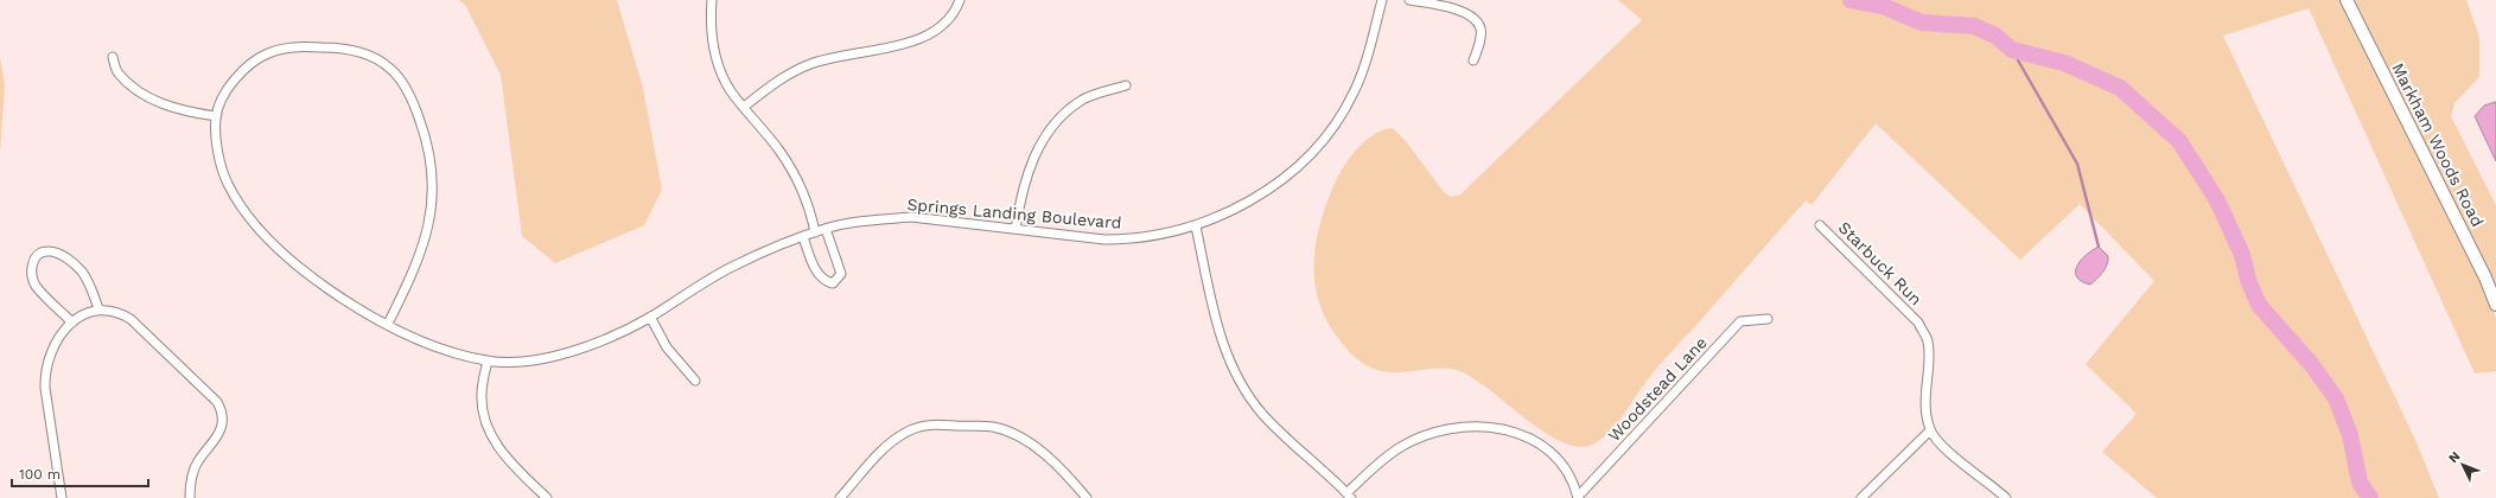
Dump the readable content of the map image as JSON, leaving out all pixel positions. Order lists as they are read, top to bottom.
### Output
{
  "streets": {
    "main road": ["Markham Woods Road"],
    "street": ["Springs Landing Boulevard", "Starbuck Run", "Woodstead Lane"]
  },
  "scale_bar": "100 m",
  "north": "top left"
}
